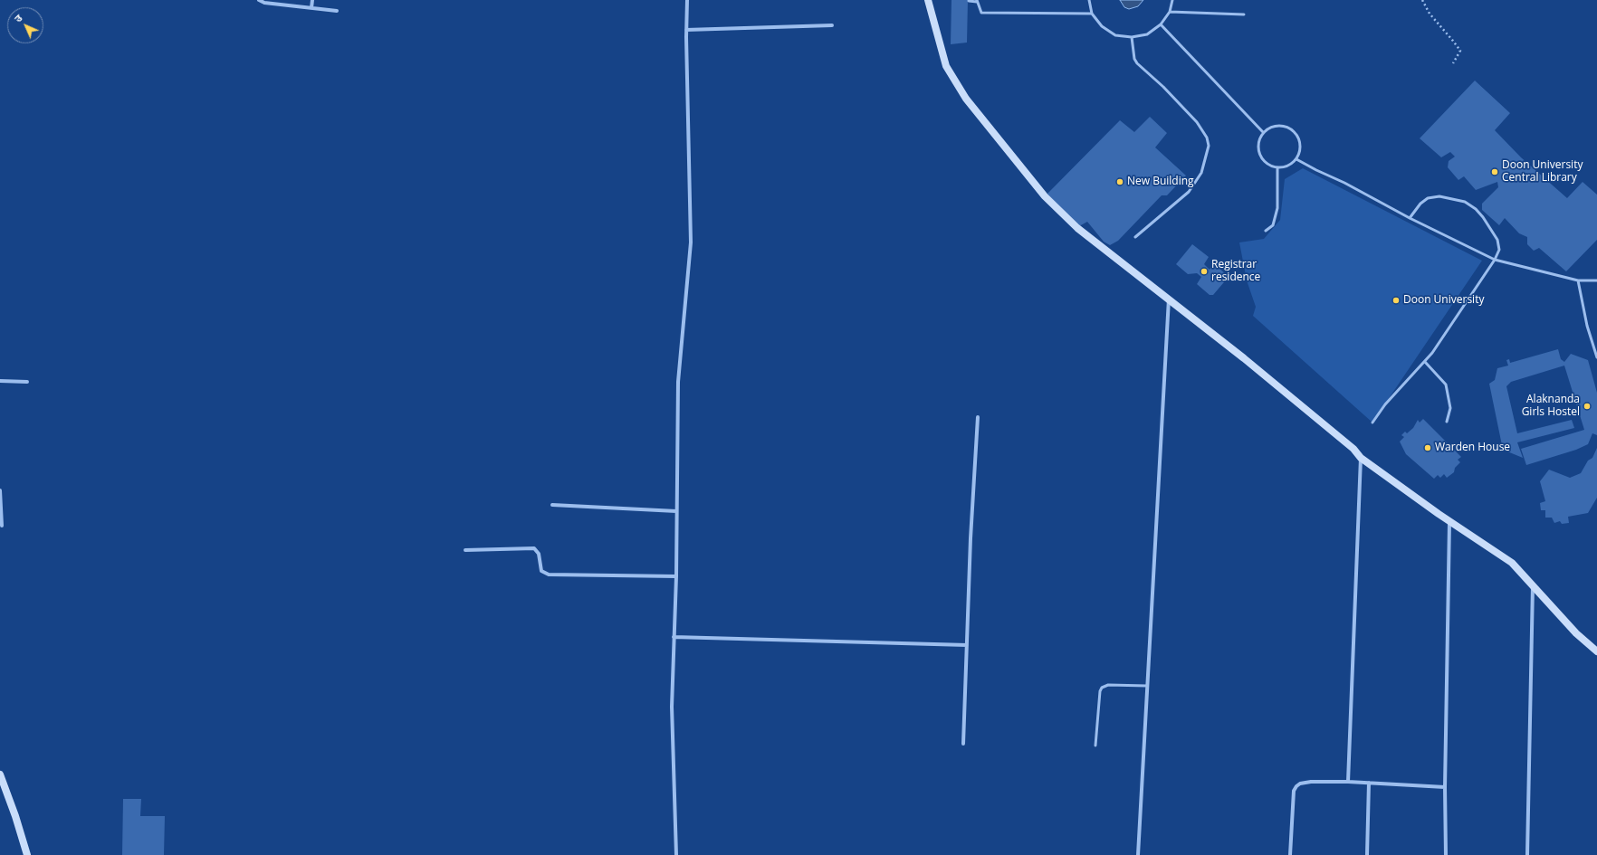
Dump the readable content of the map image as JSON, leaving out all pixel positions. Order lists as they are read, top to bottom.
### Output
{
  "places": [
    "Doon University Central Library",
    "New Building",
    "Registrar residence",
    "Doon University",
    "Alaknanda Girls Hostel",
    "Warden House"
  ],
  "north": "top left"
}
